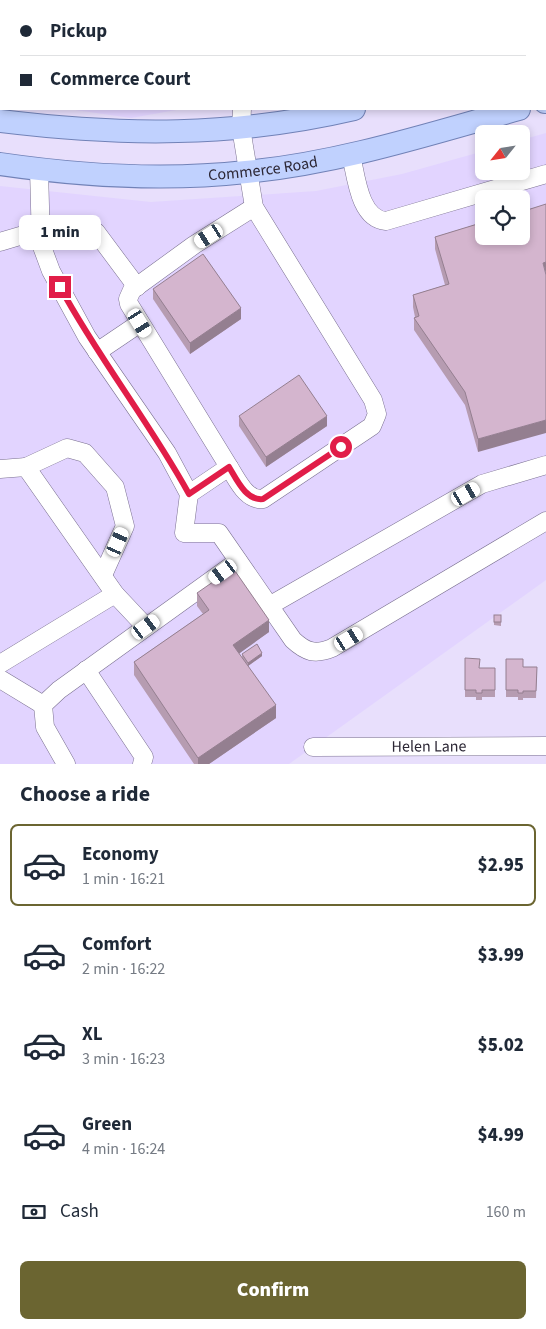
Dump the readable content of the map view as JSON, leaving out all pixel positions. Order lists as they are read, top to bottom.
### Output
{
  "streets": {
    "main road": ["Commerce Road"],
    "street": ["Helen Lane"]
  },
  "north": "bottom left",
  "page": {
    "banner": ["Pickup", "Commerce Court"],
    "bubble": "1 min",
    "heading": "Choose a ride",
    "list": [
      {
        "name": "Economy",
        "note": "1 min · 16:21",
        "value": "$2.95"
      },
      {
        "name": "Comfort",
        "note": "2 min · 16:22",
        "value": "$3.99"
      },
      {
        "name": "XL",
        "note": "3 min · 16:23",
        "value": "$5.02"
      },
      {
        "name": "Green",
        "note": "4 min · 16:24",
        "value": "$4.99"
      }
    ],
    "pay": ["Cash", "160 m"],
    "buttons": "Confirm"
  }
}
